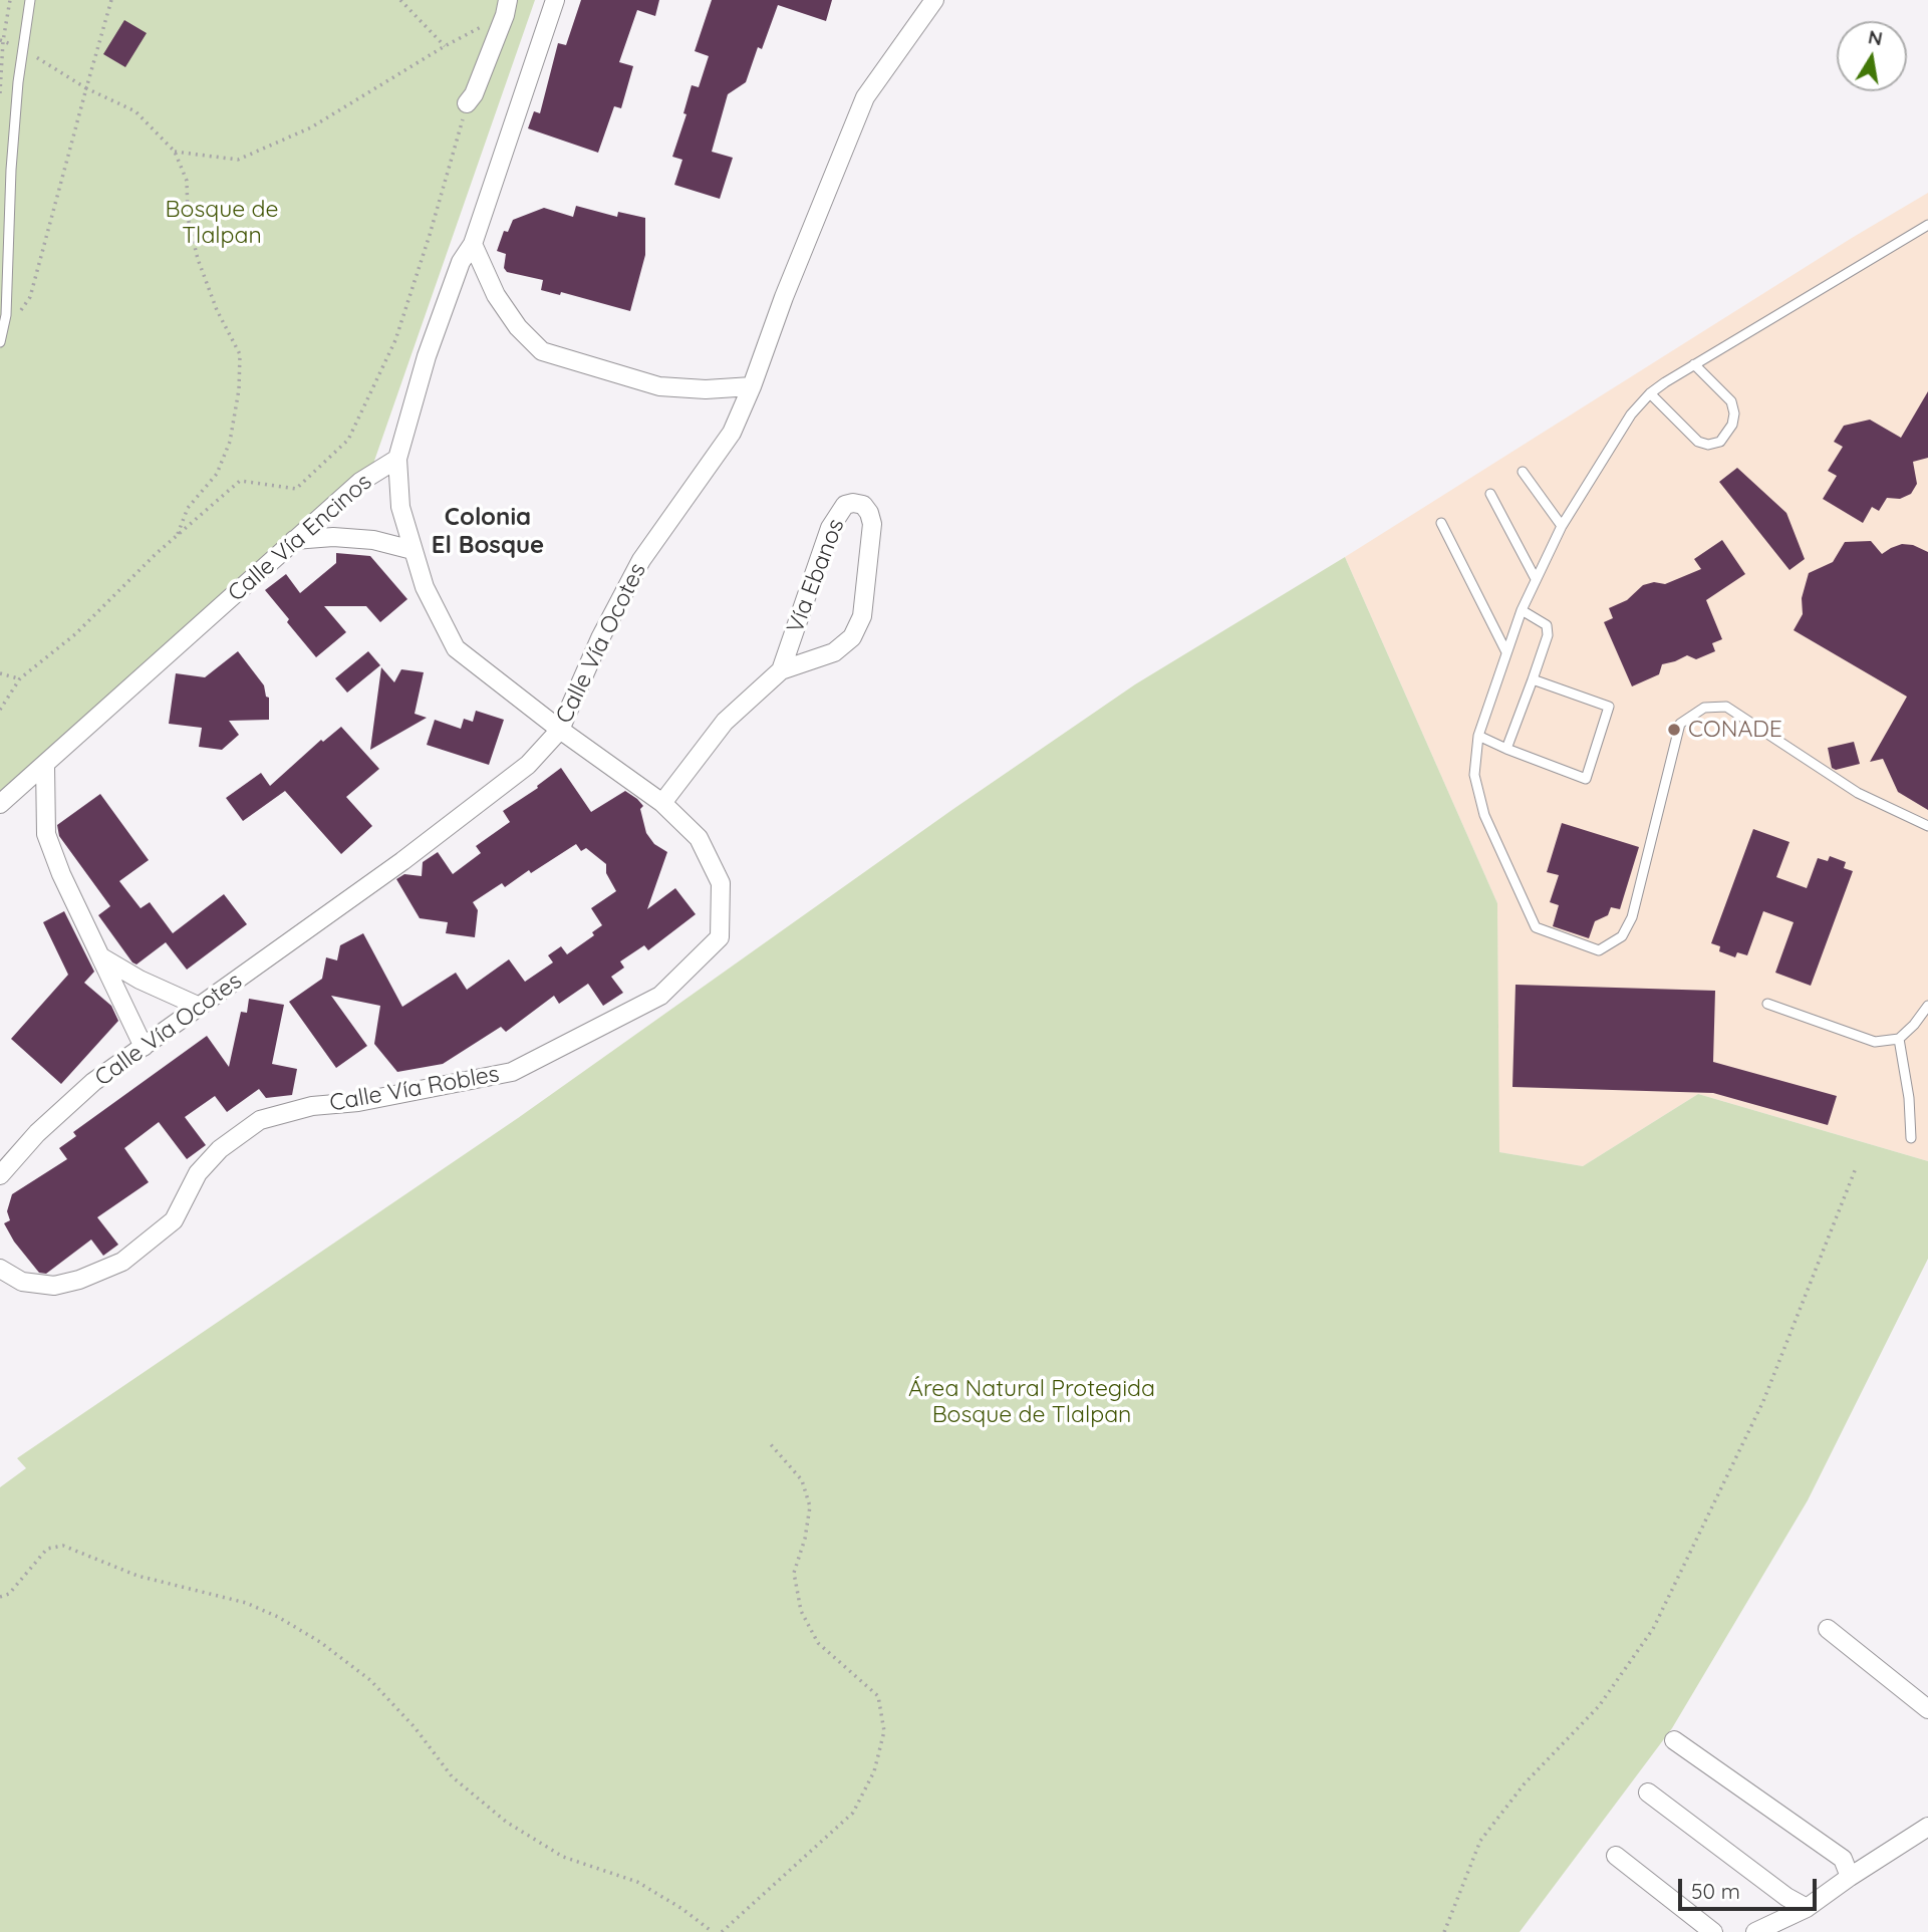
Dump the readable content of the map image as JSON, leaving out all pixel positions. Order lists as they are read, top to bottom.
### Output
{
  "streets": {
    "street": [
      "Calle Vía Encinos",
      "Vía Ebanos",
      "Calle Vía Ocotes",
      "Calle Vía Robles"
    ]
  },
  "crossings": [
    ["Calle Vía Encinos", "Calle Vía Robles"],
    ["Vía Ebanos", "Calle Vía Robles"],
    ["Calle Vía Ocotes", "Calle Vía Robles"]
  ],
  "districts": ["Colonia El Bosque"],
  "parks": ["Bosque de Tlalpan", "Área Natural Protegida Bosque de Tlalpan"],
  "places": ["CONADE"],
  "scale_bar": "50 m",
  "north": "top"
}
